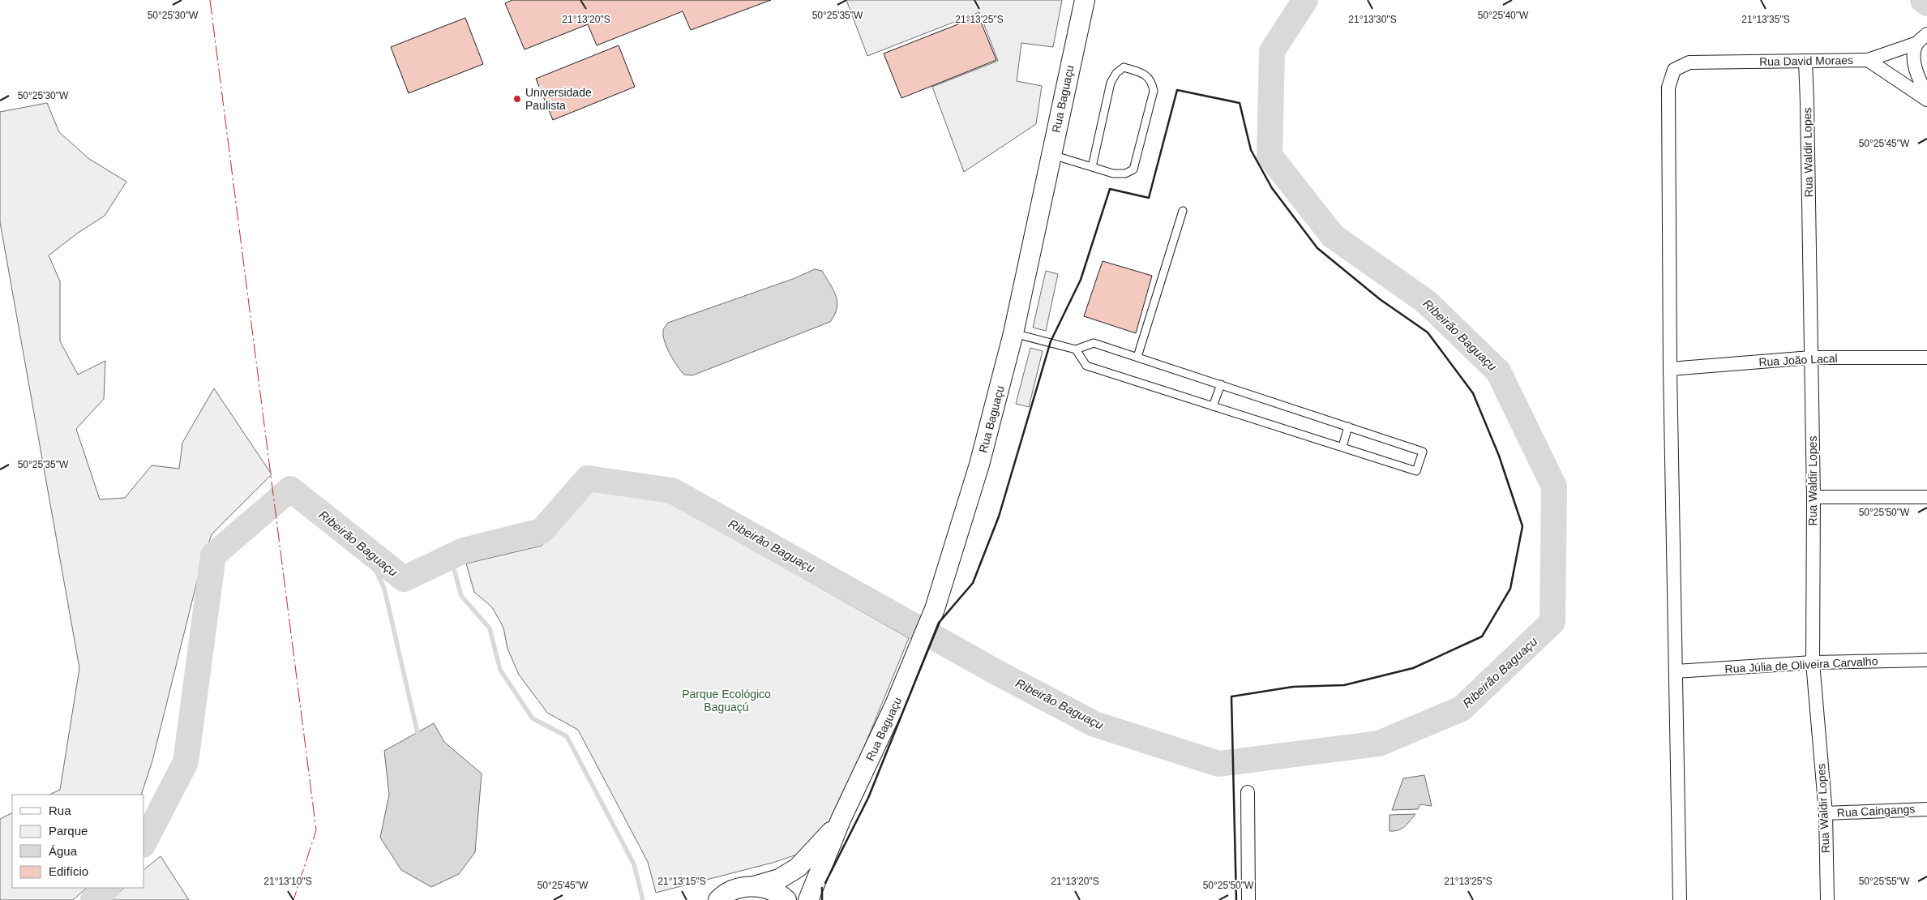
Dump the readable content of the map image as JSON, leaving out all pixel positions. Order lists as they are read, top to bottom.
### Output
{
  "streets": {
    "main road": ["Rua Baguaçu"],
    "street": [
      "Rua David Moraes",
      "Rua Waldir Lopes",
      "Rua João Lacal",
      "Rua Júlia de Oliveira Carvalho",
      "Rua Caingangs"
    ]
  },
  "crossings": [
    ["Rua David Moraes", "Rua Waldir Lopes"],
    ["Rua David Moraes", "Rua João Lacal"],
    ["Rua Waldir Lopes", "Rua João Lacal"],
    ["Rua Waldir Lopes", "Rua Júlia de Oliveira Carvalho"],
    ["Rua Waldir Lopes", "Rua Caingangs"]
  ],
  "water": ["Ribeirão Baguaçu"],
  "parks": ["Parque Ecológico Baguaçú"],
  "places": ["Universidade Paulista"],
  "legend": [
    "Rua",
    "Parque",
    "Água",
    "Edifício"
  ],
  "coordinates": [
    "50°25'40\"W",
    "50°25'30\"W",
    "50°25'35\"W",
    "21°13'20\"S",
    "21°13'25\"S",
    "21°13'30\"S",
    "21°13'35\"S",
    "50°25'45\"W",
    "50°25'50\"W",
    "21°13'10\"S",
    "21°13'15\"S",
    "50°25'55\"W"
  ]
}
